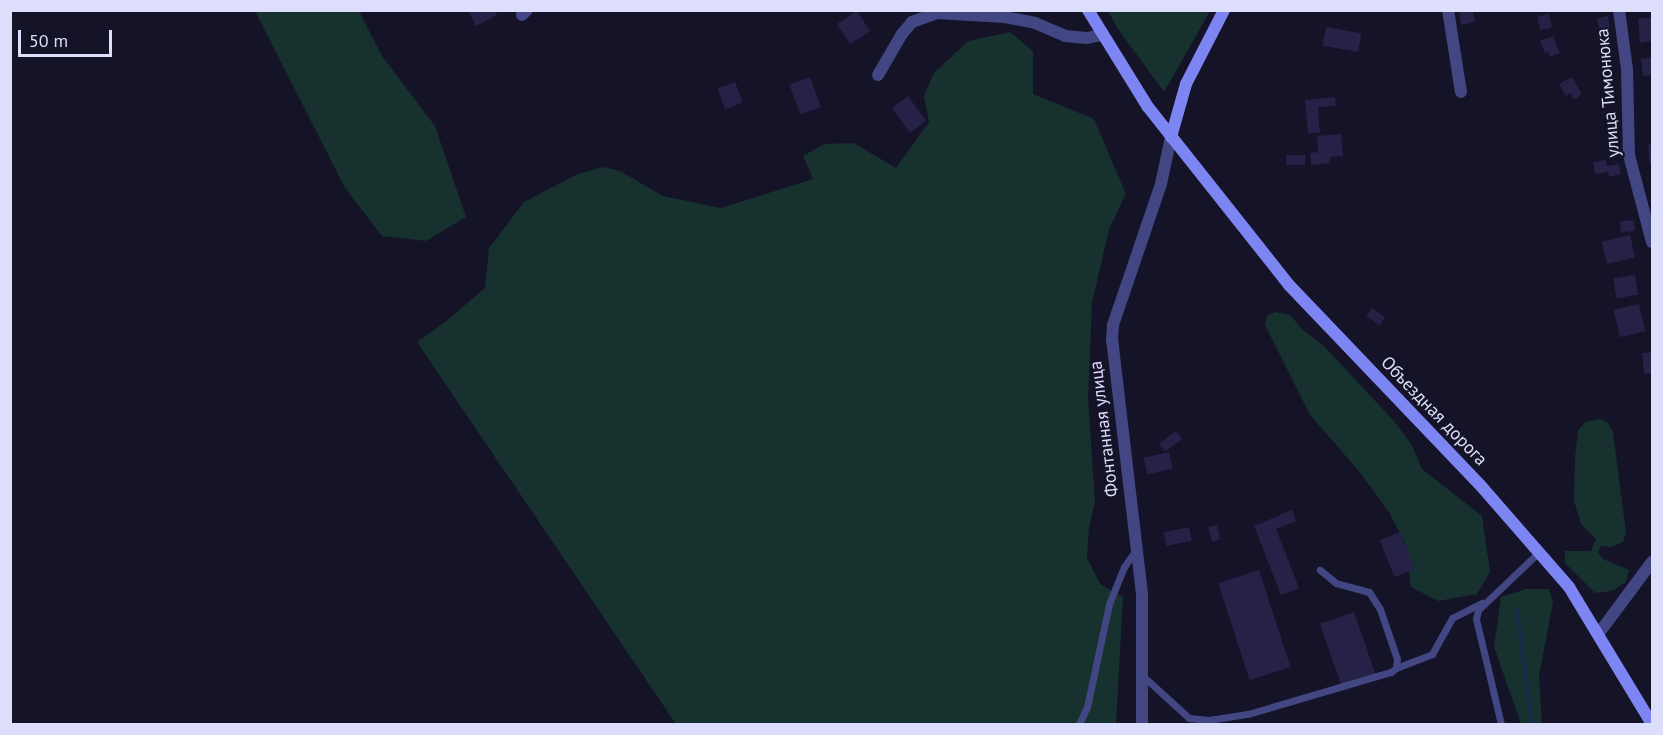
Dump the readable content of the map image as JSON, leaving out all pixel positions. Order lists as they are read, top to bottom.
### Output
{
  "streets": {
    "street": ["улица Тимонюка", "Объездная дорога", "Фонтанная улица"]
  },
  "crossings": [
    ["Объездная дорога", "Фонтанная улица"]
  ],
  "scale_bar": "50 m"
}
